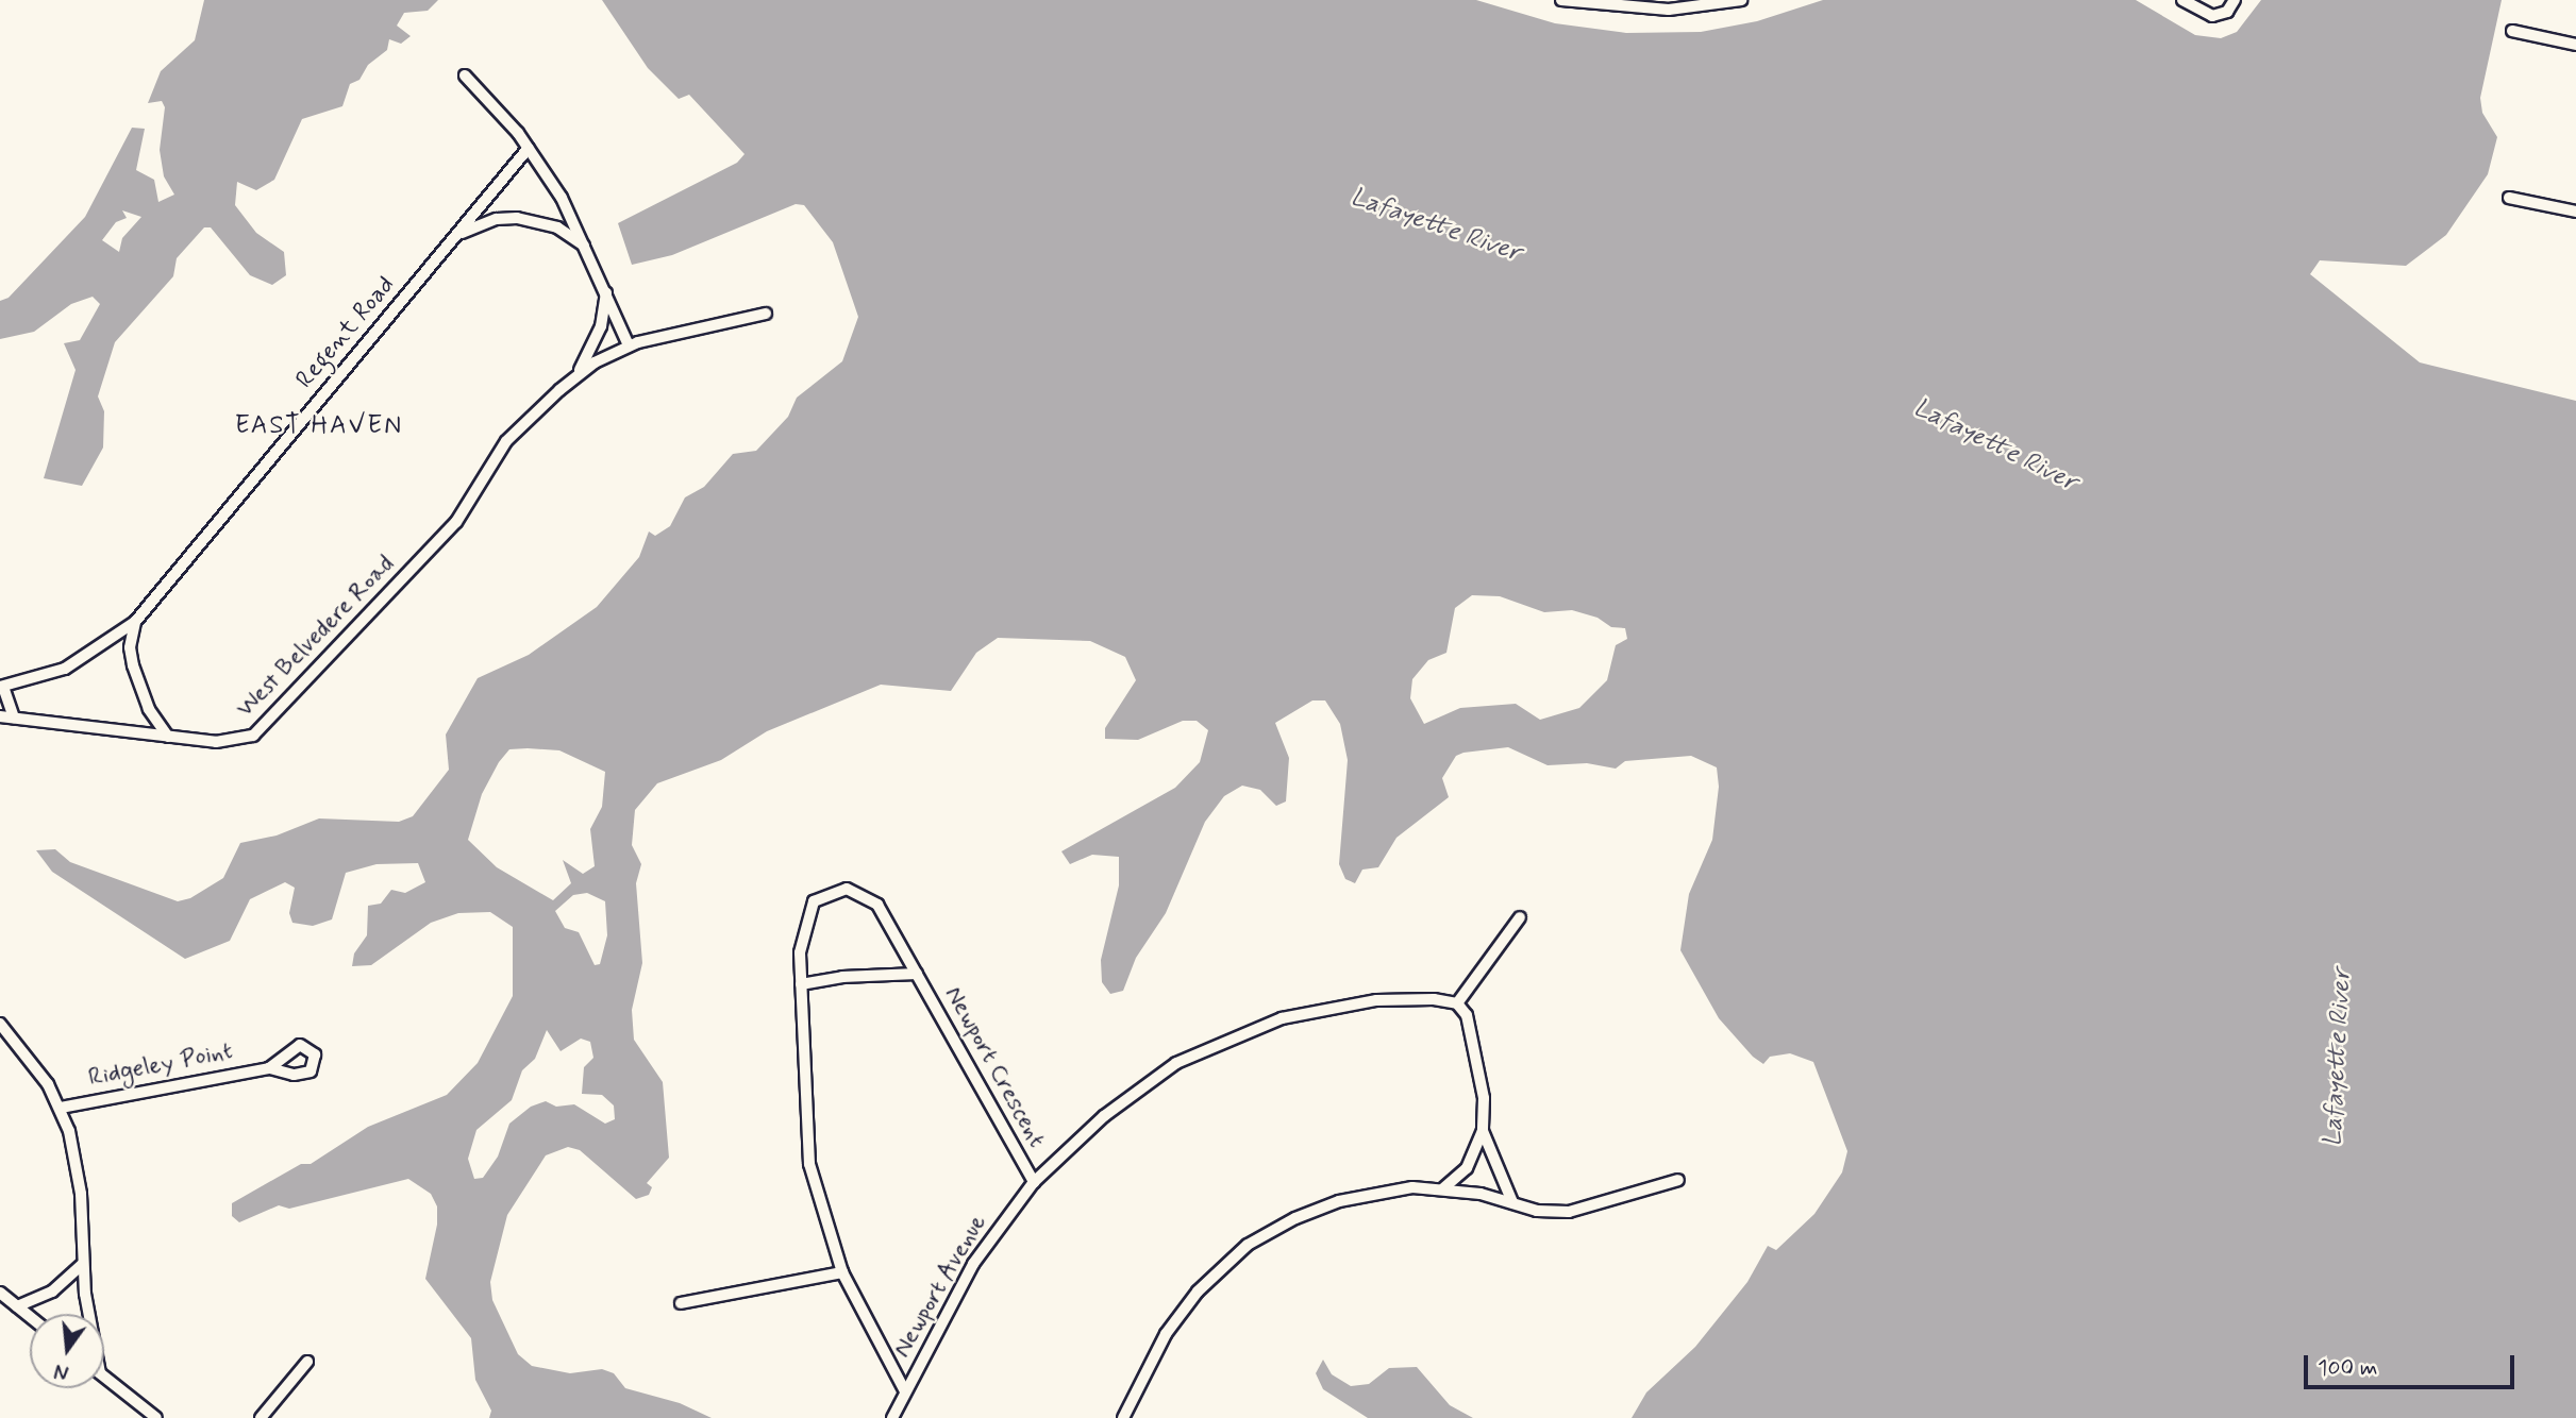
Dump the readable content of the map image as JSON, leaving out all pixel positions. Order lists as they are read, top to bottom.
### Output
{
  "streets": {
    "street": [
      "Regent Road",
      "West Belvedere Road",
      "Ridgeley Point",
      "Newport Crescent",
      "Newport Avenue"
    ]
  },
  "crossings": [
    ["Newport Crescent", "Newport Avenue"]
  ],
  "districts": ["EAST HAVEN"],
  "water": ["Lafayette River"],
  "scale_bar": "100 m",
  "north": "bottom"
}
